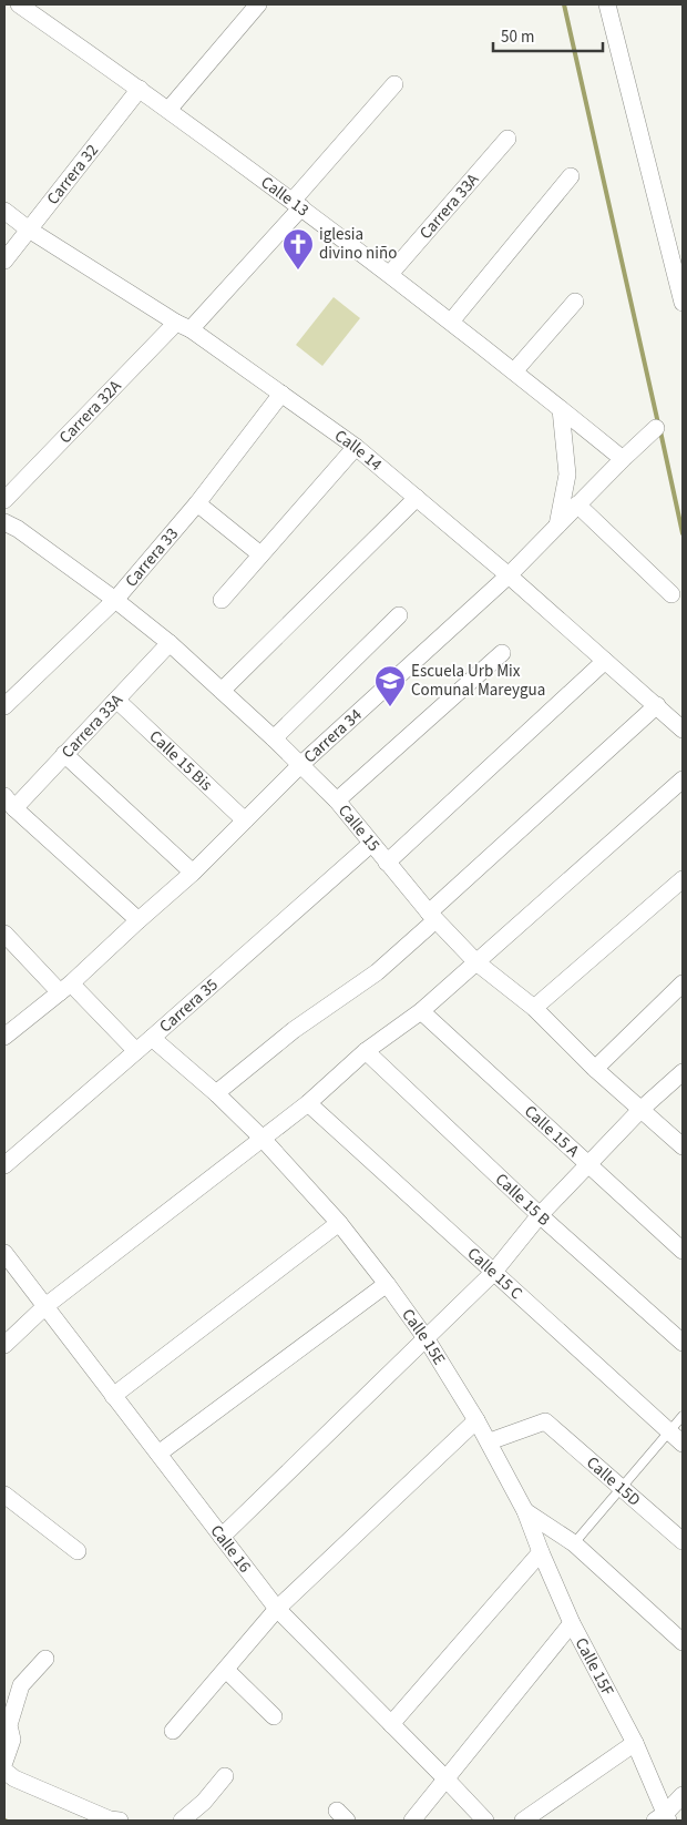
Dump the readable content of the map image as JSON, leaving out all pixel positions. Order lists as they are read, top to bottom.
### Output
{
  "streets": {
    "street": [
      "Carrera 32",
      "Calle 13",
      "Carrera 33A",
      "Carrera 32A",
      "Calle 14",
      "Carrera 33",
      "Carrera 34",
      "Calle 15 Bis",
      "Calle 15",
      "Carrera 35",
      "Calle 15 A",
      "Calle 15 B",
      "Calle 15 C",
      "Calle 15E",
      "Calle 15D",
      "Calle 16",
      "Calle 15F"
    ]
  },
  "crossings": [
    ["Carrera 32", "Calle 13"],
    ["Carrera 32", "Calle 14"],
    ["Calle 13", "Carrera 33A"],
    ["Calle 13", "Carrera 32A"],
    ["Calle 13", "Carrera 34"],
    ["Carrera 33A", "Calle 15 Bis"],
    ["Carrera 33A", "Calle 15"],
    ["Carrera 32A", "Calle 14"],
    ["Calle 14", "Carrera 33"],
    ["Calle 14", "Carrera 34"],
    ["Carrera 33", "Calle 15"],
    ["Carrera 34", "Calle 15 Bis"],
    ["Carrera 34", "Calle 15"],
    ["Calle 15", "Carrera 35"],
    ["Carrera 35", "Calle 15E"],
    ["Calle 15E", "Calle 15D"],
    ["Calle 15E", "Calle 15F"]
  ],
  "places": {
    "church": ["iglesia divino niño"],
    "school or university": ["Escuela Urb Mix Comunal Mareygua"]
  },
  "scale_bar": "50 m"
}
